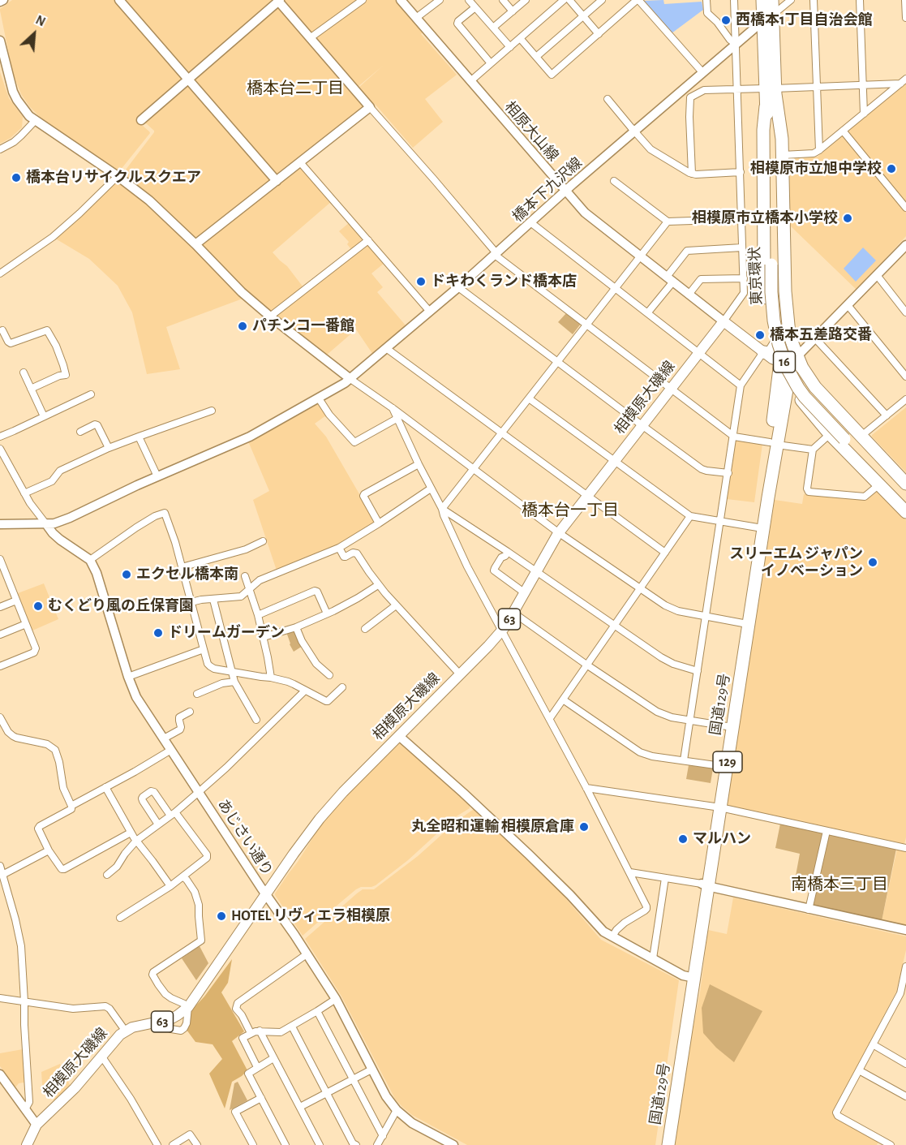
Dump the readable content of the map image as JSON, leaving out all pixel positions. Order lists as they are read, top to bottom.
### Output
{
  "streets": {
    "highway": [
      "東京環状",
      "16",
      "国道129号",
      "129"
    ],
    "main road": ["相模原大磯線", "63"],
    "street": ["相原大山線", "橋本下九沢線", "あじさい通り"]
  },
  "crossings": [
    ["相原大山線", "橋本下九沢線"],
    ["相原大山線", "相模原大磯線"],
    ["橋本下九沢線", "東京環状"],
    ["東京環状", "16"],
    ["16", "国道129号"],
    ["相模原大磯線", "あじさい通り"]
  ],
  "districts": ["橋本台二丁目", "橋本台一丁目", "南橋本三丁目"],
  "places": [
    "西橋本1丁目自治会館",
    "相模原市立旭中学校",
    "橋本台リサイクルスクエア",
    "相模原市立橋本小学校",
    "ドキわくランド橋本店",
    "パチンコ一番館",
    "橋本五差路交番",
    "スリーエム ジャパン イノベーション",
    "エクセル橋本南",
    "むくどり風の丘保育園",
    "ドリームガーデン",
    "丸全昭和運輸 相模原倉庫",
    "マルハン",
    "HOTEL リヴィエラ相模原"
  ],
  "north": "top right"
}
